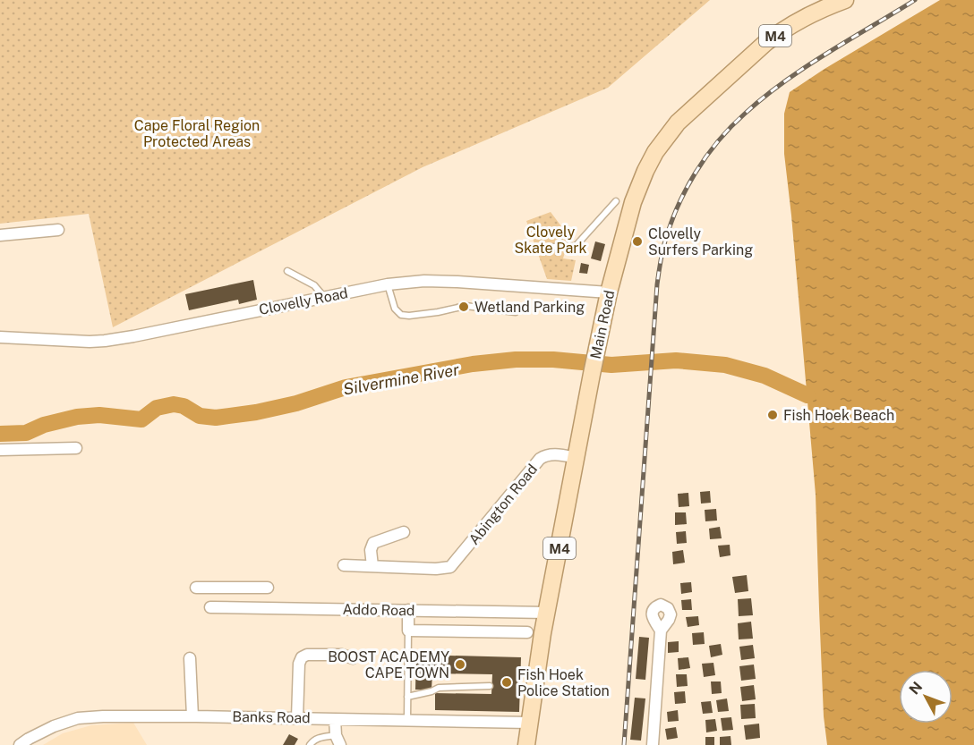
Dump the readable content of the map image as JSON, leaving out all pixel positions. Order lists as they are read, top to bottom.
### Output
{
  "streets": {
    "main road": ["M4", "Main Road"],
    "street": [
      "Clovelly Road",
      "Abington Road",
      "Addo Road",
      "Banks Road"
    ]
  },
  "crossings": [
    ["Clovelly Road", "Main Road"],
    ["Main Road", "Abington Road"],
    ["Main Road", "Addo Road"],
    ["Main Road", "Banks Road"]
  ],
  "water": ["Silvermine River"],
  "parks": ["Cape Floral Region Protected Areas", "Clovely Skate Park"],
  "places": [
    "Clovelly Surfers Parking",
    "Wetland Parking",
    "Fish Hoek Beach",
    "BOOST ACADEMY CAPE TOWN",
    "Fish Hoek Police Station"
  ],
  "north": "top left"
}
